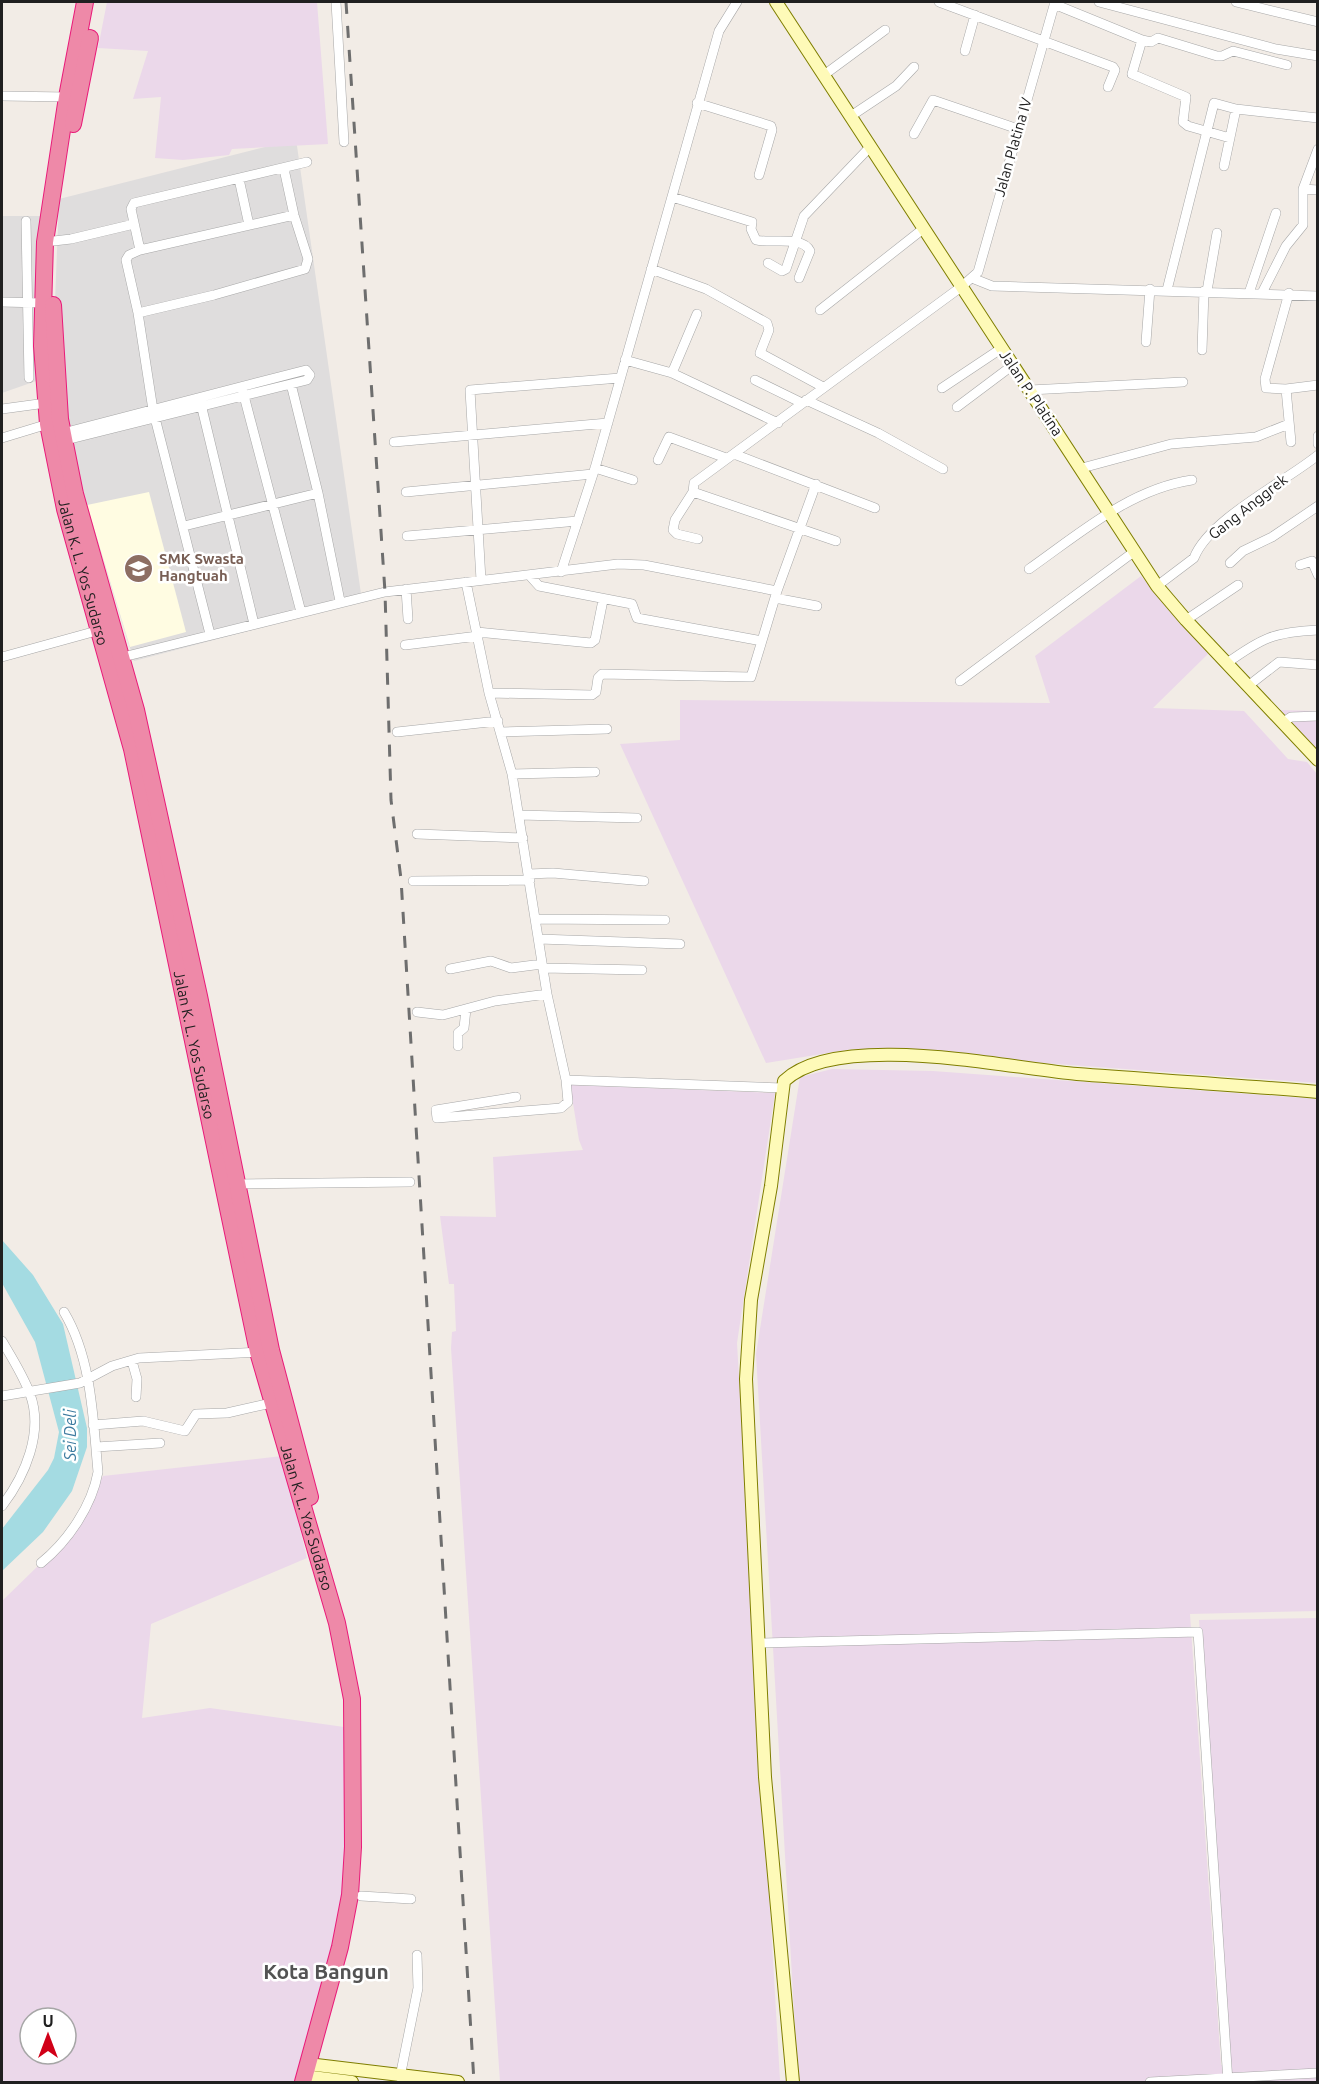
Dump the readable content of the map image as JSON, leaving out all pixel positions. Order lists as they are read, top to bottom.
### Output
{
  "streets": {
    "highway": ["Jalan K. L. Yos Sudarso"],
    "street": ["Jalan Platina IV", "Jalan P. Platina", "Gang Anggrek"]
  },
  "crossings": [
    ["Jalan Platina IV", "Jalan P. Platina"],
    ["Jalan P. Platina", "Gang Anggrek"]
  ],
  "districts": ["Kota Bangun"],
  "water": ["Sei Deli"],
  "places": {
    "school or university": ["SMK Swasta Hangtuah"]
  },
  "north": "top"
}
